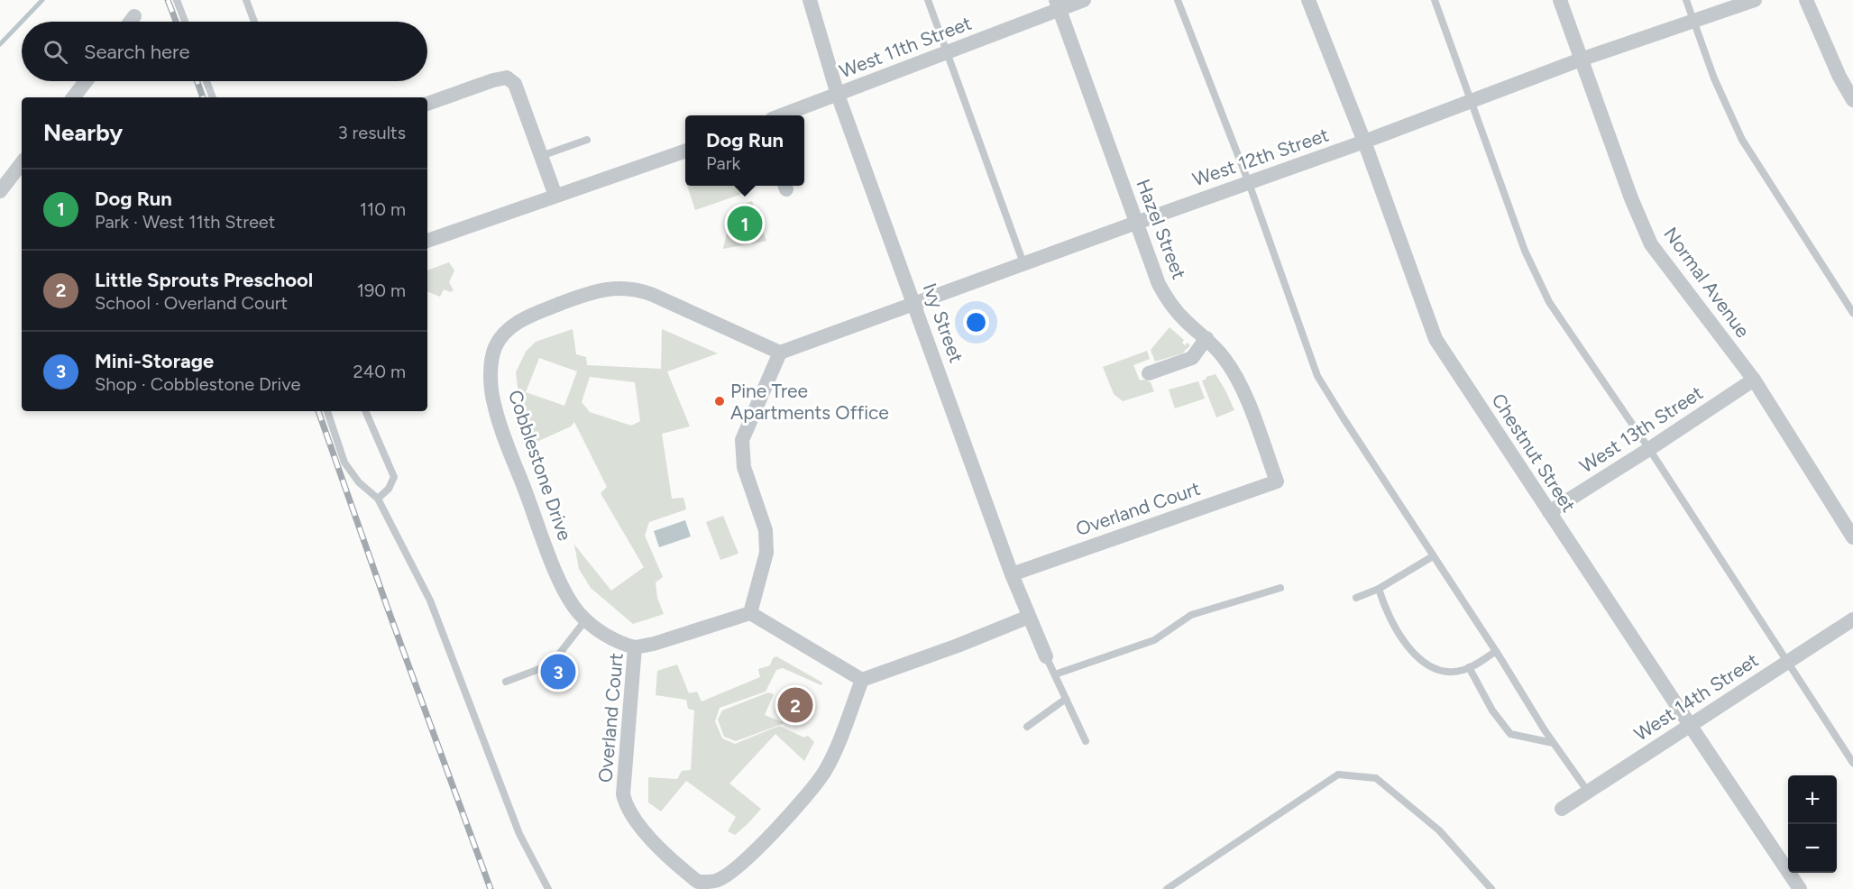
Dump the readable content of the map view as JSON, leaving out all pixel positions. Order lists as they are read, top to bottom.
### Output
{
  "streets": {
    "street": [
      "West 11th Street",
      "West 12th Street",
      "Hazel Street",
      "Normal Avenue",
      "Ivy Street",
      "West 13th Street",
      "Chestnut Street",
      "Cobblestone Drive",
      "Overland Court",
      "West 14th Street"
    ]
  },
  "crossings": [
    ["West 11th Street", "Hazel Street"],
    ["West 11th Street", "Ivy Street"],
    ["West 12th Street", "Hazel Street"],
    ["West 12th Street", "Normal Avenue"],
    ["West 12th Street", "Ivy Street"],
    ["West 12th Street", "Chestnut Street"],
    ["West 12th Street", "Cobblestone Drive"],
    ["Hazel Street", "Overland Court"],
    ["Normal Avenue", "West 13th Street"],
    ["Ivy Street", "Overland Court"],
    ["West 13th Street", "Chestnut Street"],
    ["Chestnut Street", "West 14th Street"],
    ["Cobblestone Drive", "Overland Court"]
  ],
  "places": ["Pine Tree Apartments Office"],
  "page": {
    "search": "Search here",
    "heading": ["Nearby", "3 results"],
    "popup": ["Dog Run", "Park"],
    "list": [
      {
        "mark": "1",
        "name": "Dog Run",
        "note": "Park · West 11th Street",
        "value": "110 m"
      },
      {
        "mark": "2",
        "name": "Little Sprouts Preschool",
        "note": "School · Overland Court",
        "value": "190 m"
      },
      {
        "mark": "3",
        "name": "Mini-Storage",
        "note": "Shop · Cobblestone Drive",
        "value": "240 m"
      }
    ],
    "pins": ["1", "3", "2"],
    "map_buttons": ["+", "−"]
  }
}
